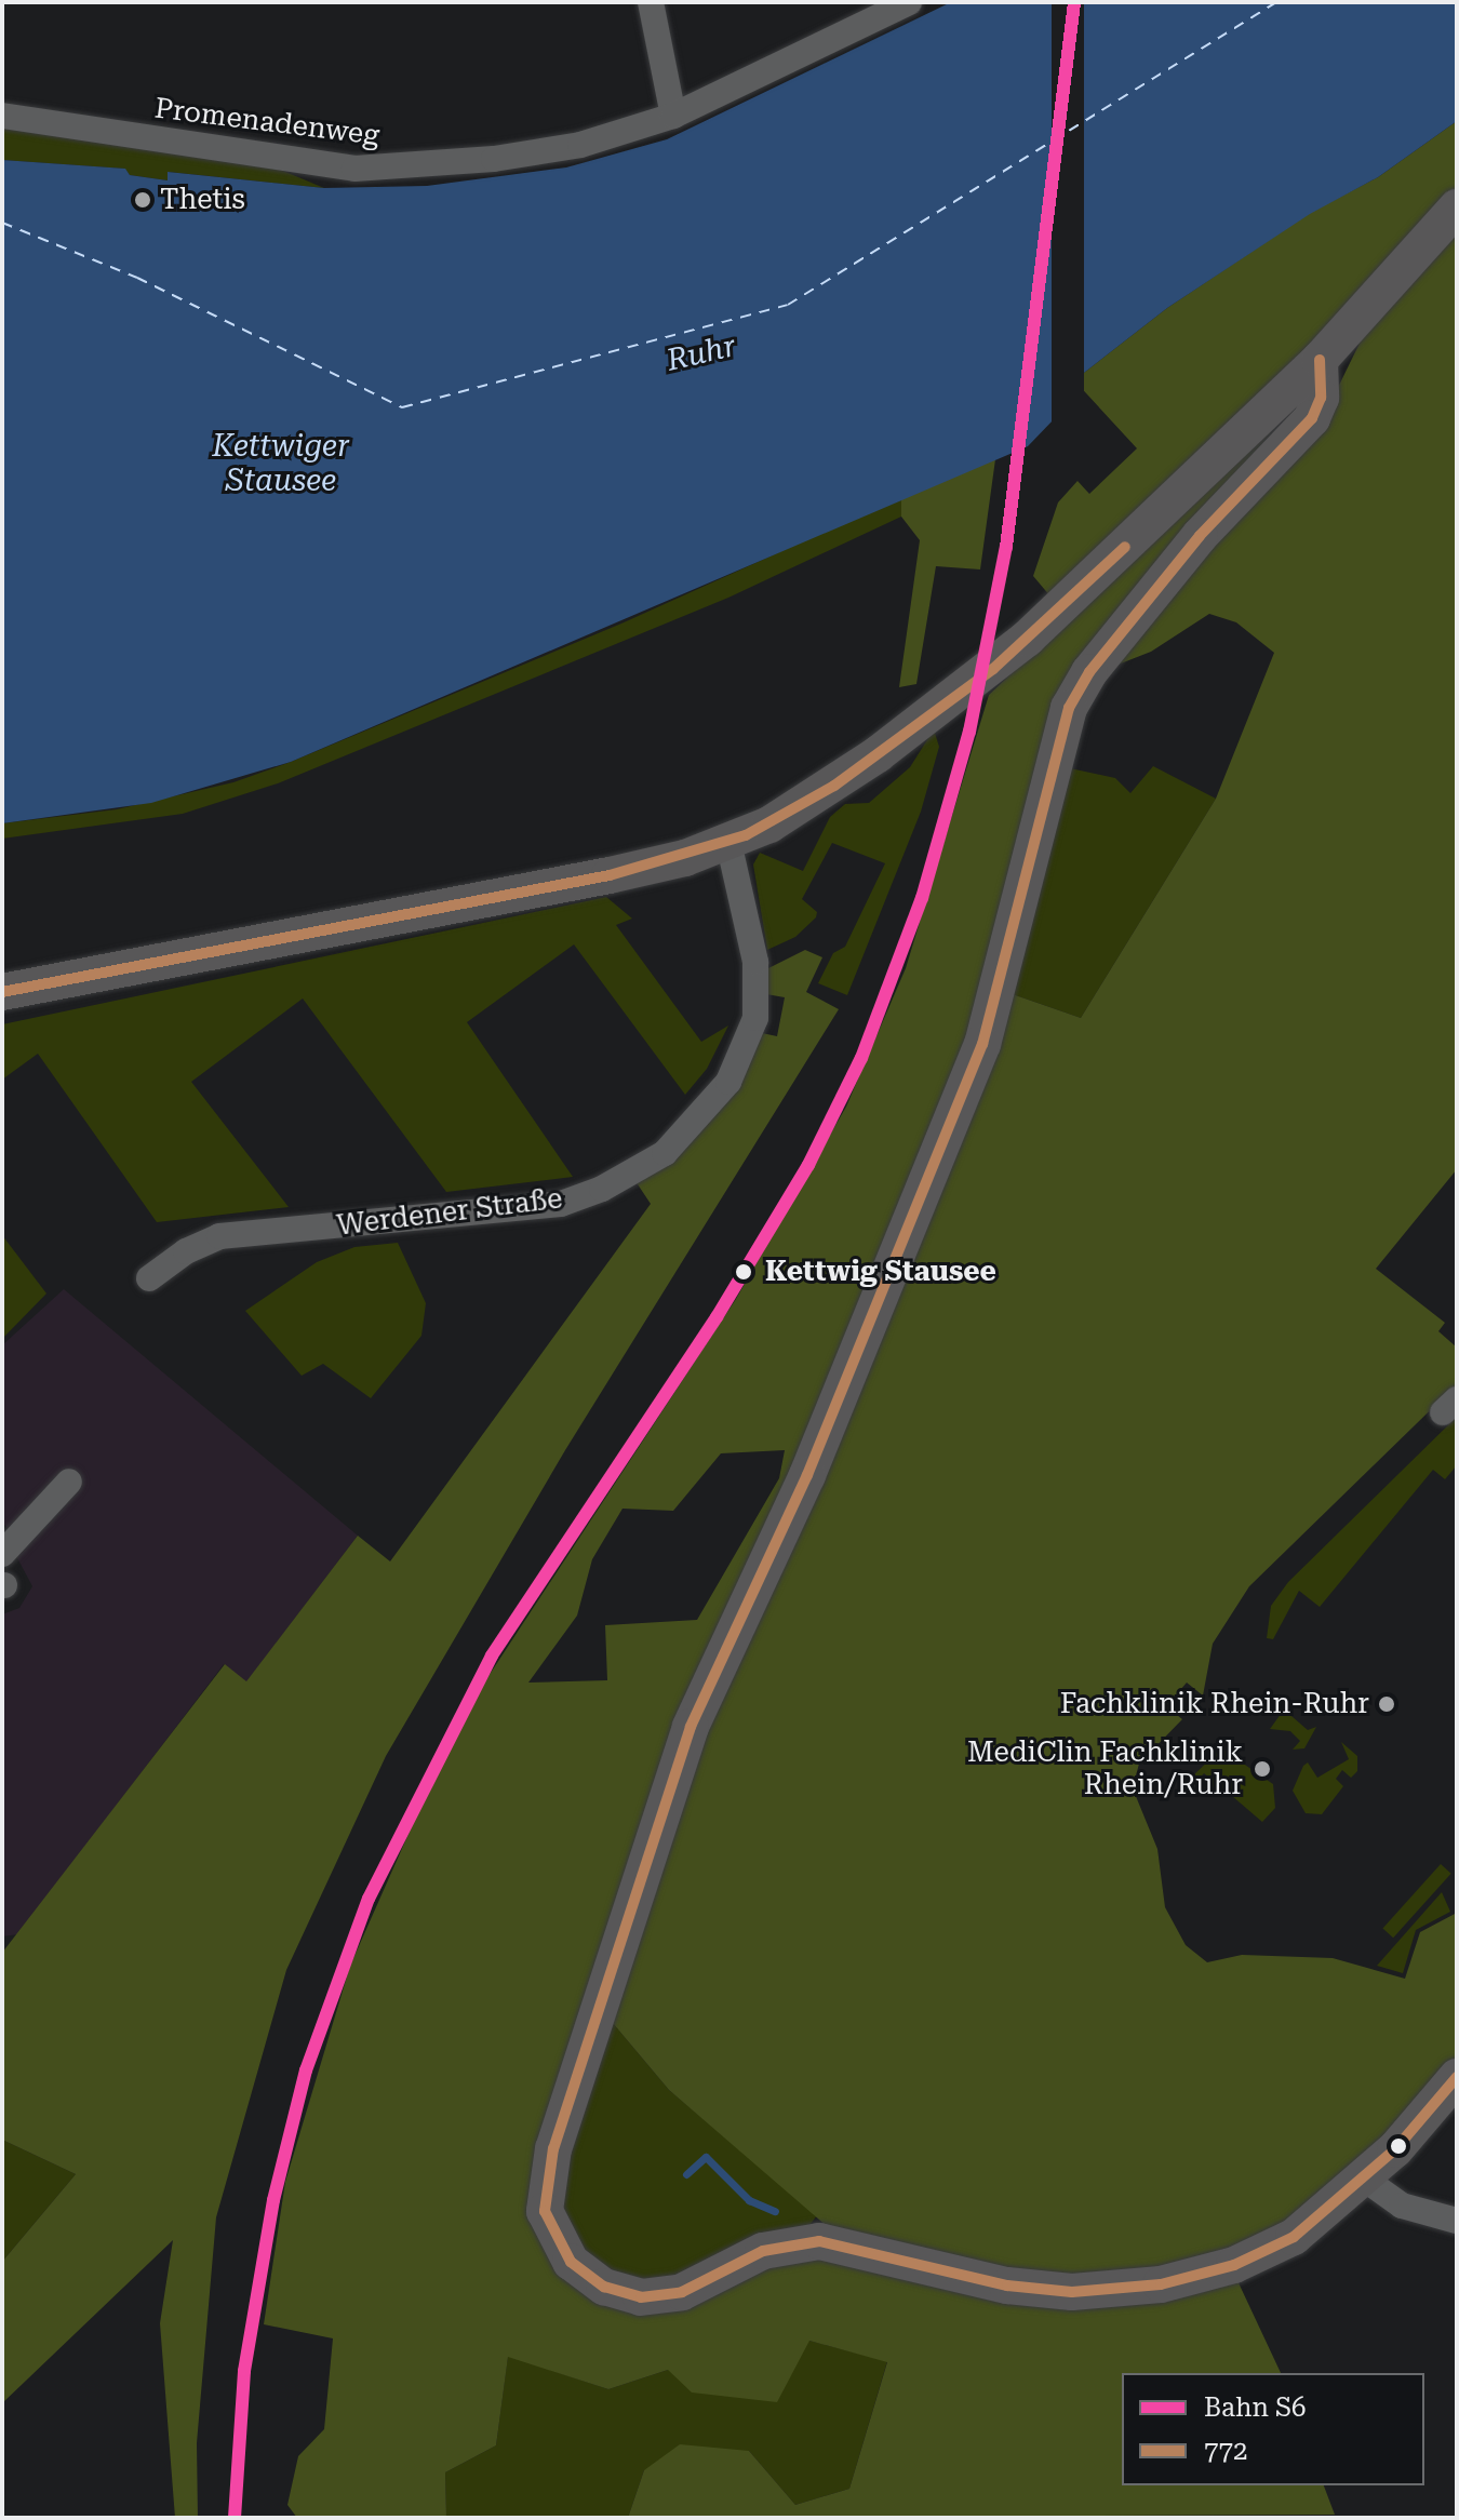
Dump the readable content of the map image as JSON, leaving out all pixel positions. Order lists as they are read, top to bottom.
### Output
{
  "streets": {
    "street": ["Promenadenweg", "Werdener Straße"]
  },
  "water": ["Ruhr", "Kettwiger Stausee"],
  "places": [
    "Thetis",
    "Kettwig Stausee",
    "Fachklinik Rhein-Ruhr",
    "MediClin Fachklinik Rhein/Ruhr"
  ],
  "lines": ["rail line S6", "transit line 772"],
  "legend": ["Bahn S6", "772"]
}
